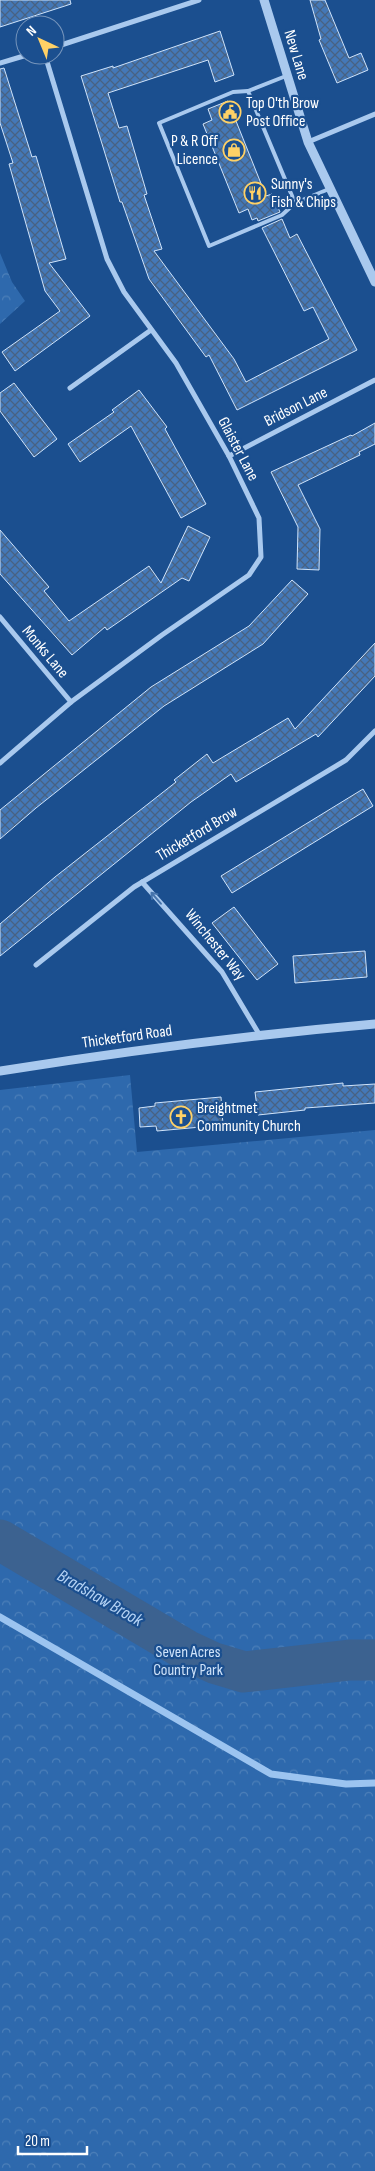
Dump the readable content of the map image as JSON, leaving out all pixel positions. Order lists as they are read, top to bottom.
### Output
{
  "streets": {
    "street": [
      "New Lane",
      "Bridson Lane",
      "Glaister Lane",
      "Monks Lane",
      "Thicketford Brow",
      "Winchester Way",
      "Thicketford Road"
    ]
  },
  "crossings": [
    ["Bridson Lane", "Glaister Lane"],
    ["Glaister Lane", "Monks Lane"],
    ["Thicketford Brow", "Winchester Way"],
    ["Winchester Way", "Thicketford Road"]
  ],
  "one_way": ["Winchester Way"],
  "water": ["Bradshaw Brook"],
  "parks": ["Seven Acres Country Park"],
  "places": {
    "public building": ["Top O'th Brow Post Office"],
    "shop": ["P & R Off Licence"],
    "restaurant": ["Sunny's Fish & Chips"],
    "church": ["Breightmet Community Church"]
  },
  "scale_bar": "20 m",
  "north": "top left"
}
